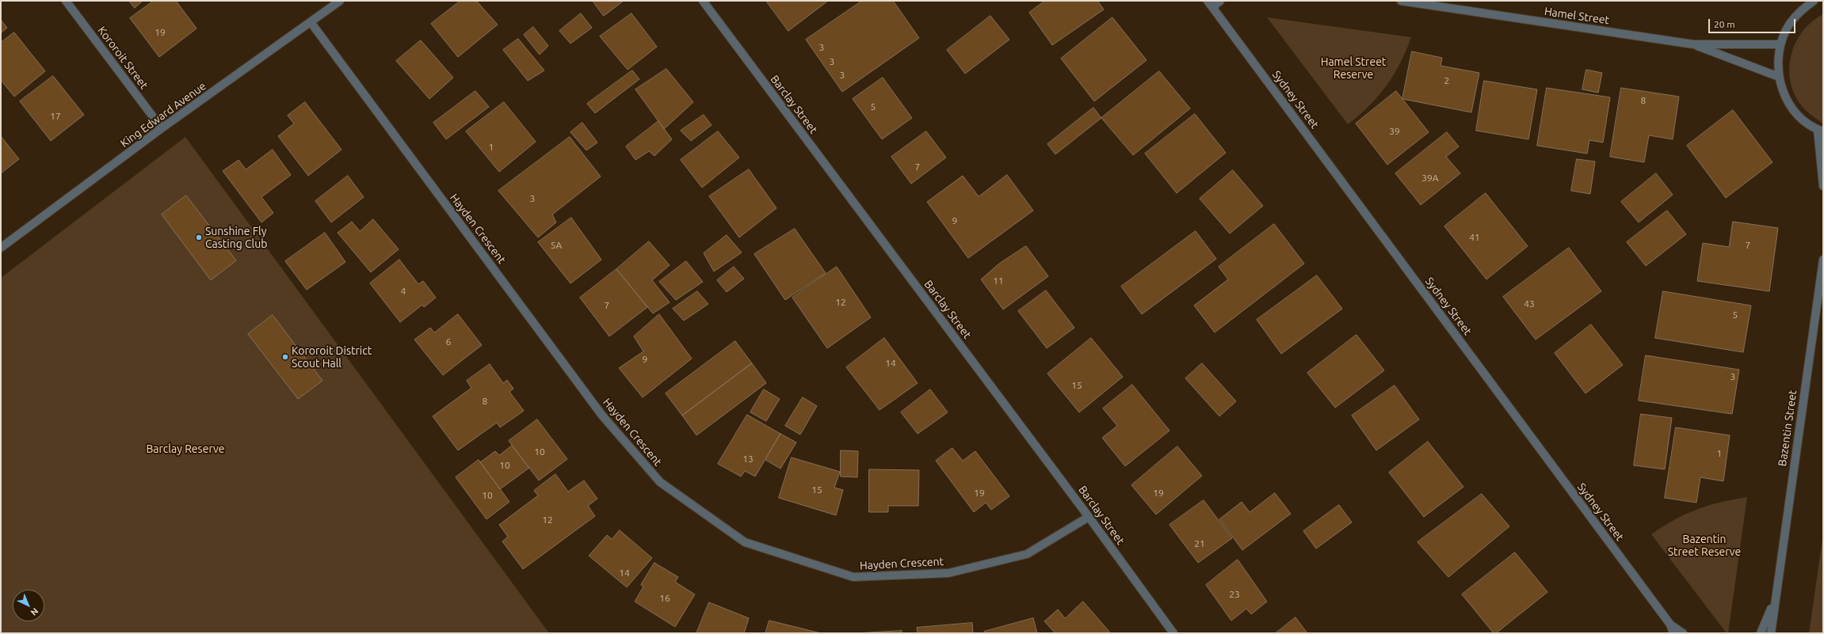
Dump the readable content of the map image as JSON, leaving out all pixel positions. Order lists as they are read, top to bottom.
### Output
{
  "streets": {
    "street": [
      "Hamel Street",
      "Kororoit Street",
      "Sydney Street",
      "Barclay Street",
      "King Edward Avenue",
      "Hayden Crescent",
      "Bazentin Street"
    ]
  },
  "crossings": [
    ["Kororoit Street", "King Edward Avenue"],
    ["Barclay Street", "Hayden Crescent"],
    ["King Edward Avenue", "Hayden Crescent"]
  ],
  "parks": ["Hamel Street Reserve", "Barclay Reserve", "Bazentin Street Reserve"],
  "places": ["Sunshine Fly Casting Club", "Kororoit District Scout Hall"],
  "house_numbers": [
    "19",
    "3",
    "3",
    "3",
    "2",
    "8",
    "5",
    "17",
    "39",
    "1",
    "7",
    "39A",
    "3",
    "9",
    "41",
    "5A",
    "7",
    "11",
    "4",
    "12",
    "43",
    "7",
    "5",
    "6",
    "9",
    "14",
    "3",
    "15",
    "8",
    "10",
    "1",
    "13",
    "10",
    "15",
    "19",
    "19",
    "10",
    "12",
    "21",
    "14",
    "23",
    "16"
  ],
  "scale_bar": "20 m",
  "north": "bottom right"
}
